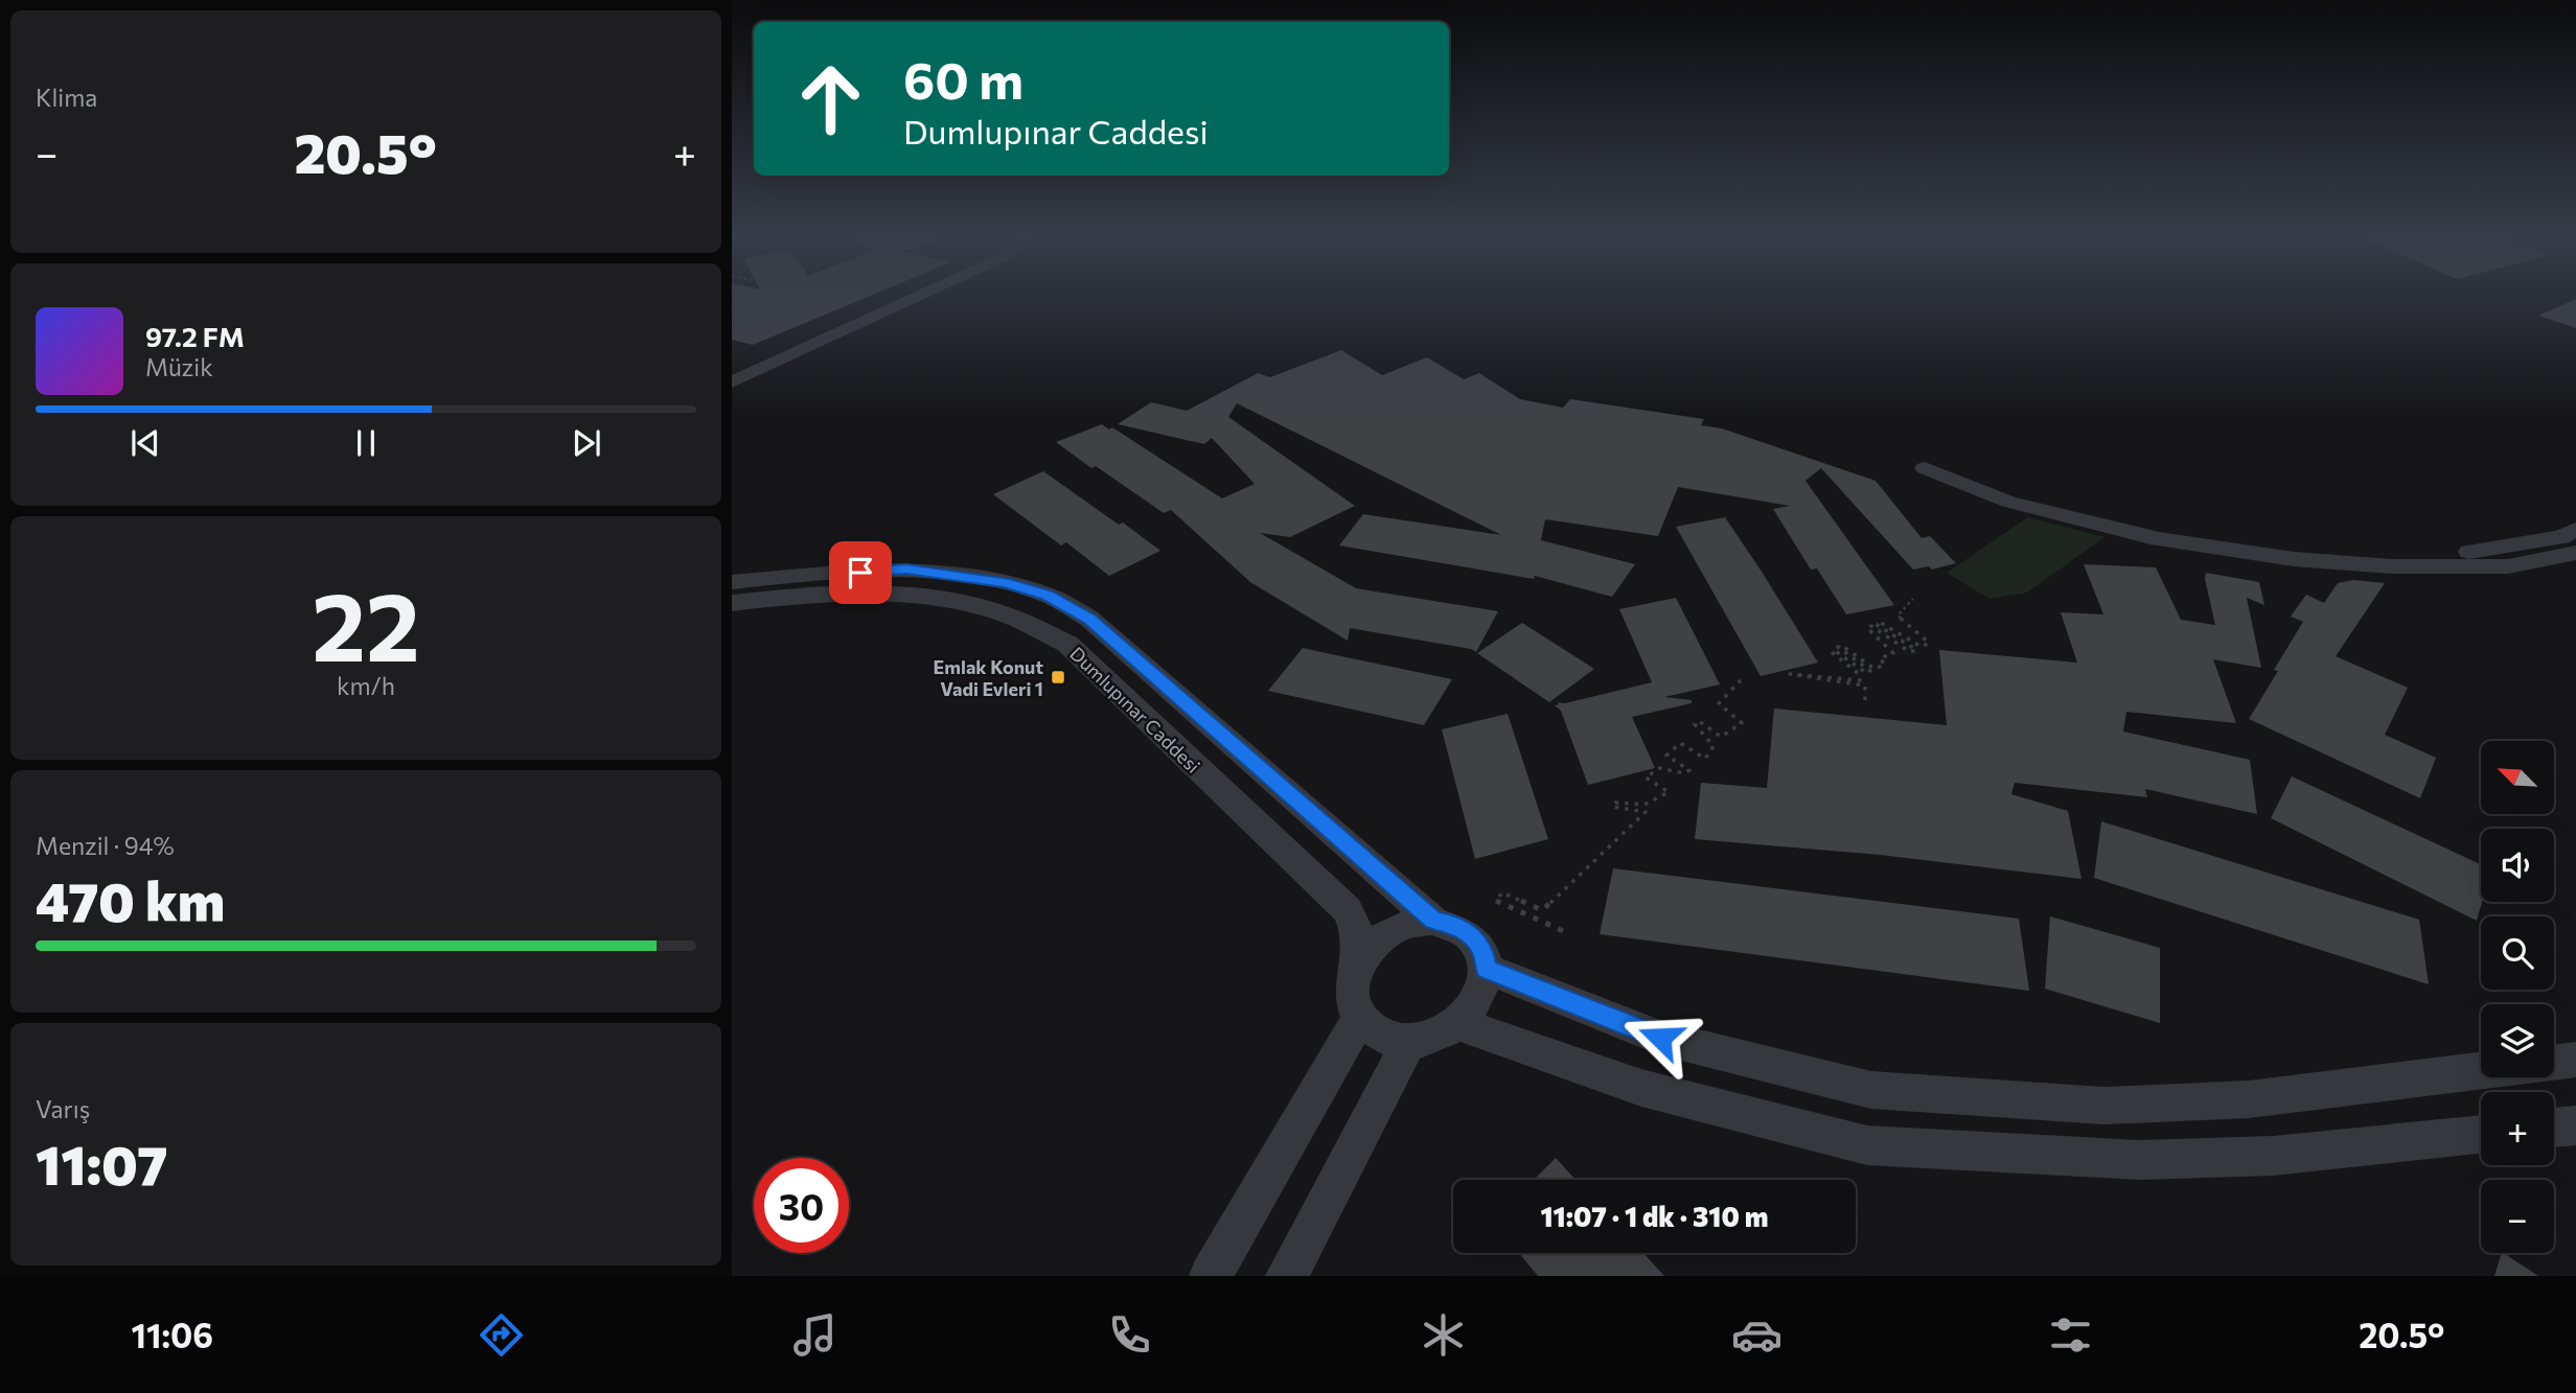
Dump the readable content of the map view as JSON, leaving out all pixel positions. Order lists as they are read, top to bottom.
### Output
{
  "streets": {
    "street": ["Dumlupınar Caddesi"]
  },
  "places": {
    "transit": ["Emlak Konut Vadi Evleri 1"]
  },
  "north": "top left",
  "page": {
    "tile": [
      "Klima",
      ["22", "km/h"],
      ["Menzil · 94%", "470 km"],
      ["Varış", "11:07"]
    ],
    "turn": ["60 m", "Dumlupınar Caddesi"],
    "heat": ["−", "20.5°", "+"],
    "song": ["97.2 FM", "Müzik"],
    "map_buttons": ["+", "−"],
    "limit": "30",
    "trip": "11:07 · 1 dk · 310 m",
    "tabs": ["11:06", "20.5°"]
  }
}
